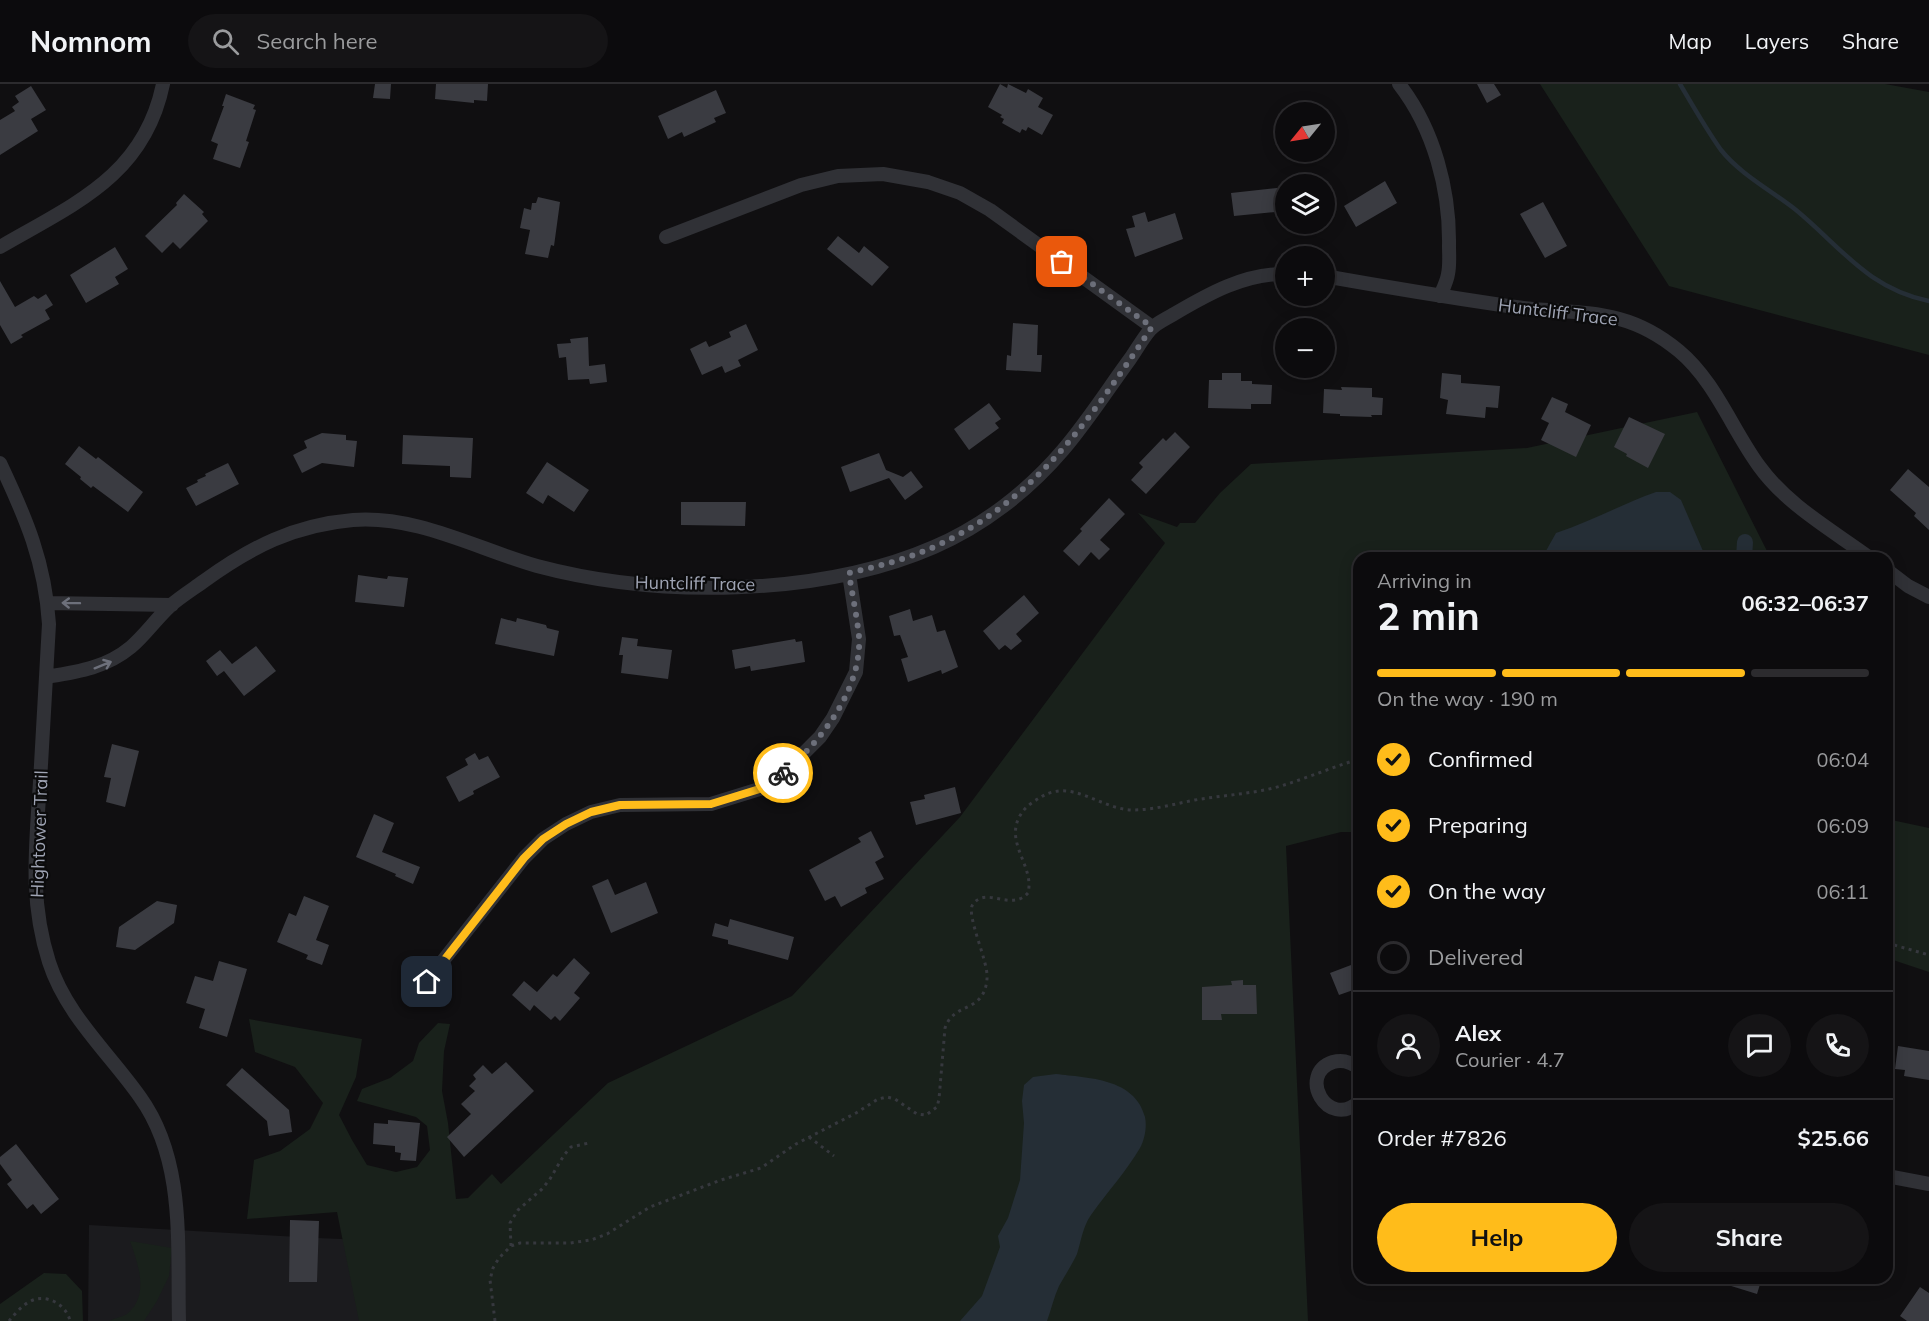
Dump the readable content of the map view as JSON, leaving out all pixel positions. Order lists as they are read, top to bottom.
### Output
{
  "streets": {
    "street": ["Huntcliff Trace", "Hightower Trail"]
  },
  "crossings": [
    ["Huntcliff Trace", "Hightower Trail"]
  ],
  "north": "bottom left",
  "page": {
    "header": "Nomnom",
    "search": "Search here",
    "nav": ["Map", "Layers", "Share"],
    "map_buttons": ["+", "−"],
    "heading": ["2 min", "Arriving in", "06:32–06:37"],
    "panel": [
      "Alex",
      "Courier · 4.7",
      "Order #7826",
      "$25.66"
    ],
    "bar": "On the way · 190 m",
    "list": [
      ["Confirmed", "06:04"],
      ["Preparing", "06:09"],
      ["On the way", "06:11"],
      "Delivered"
    ],
    "buttons": ["Help", "Share"]
  }
}
